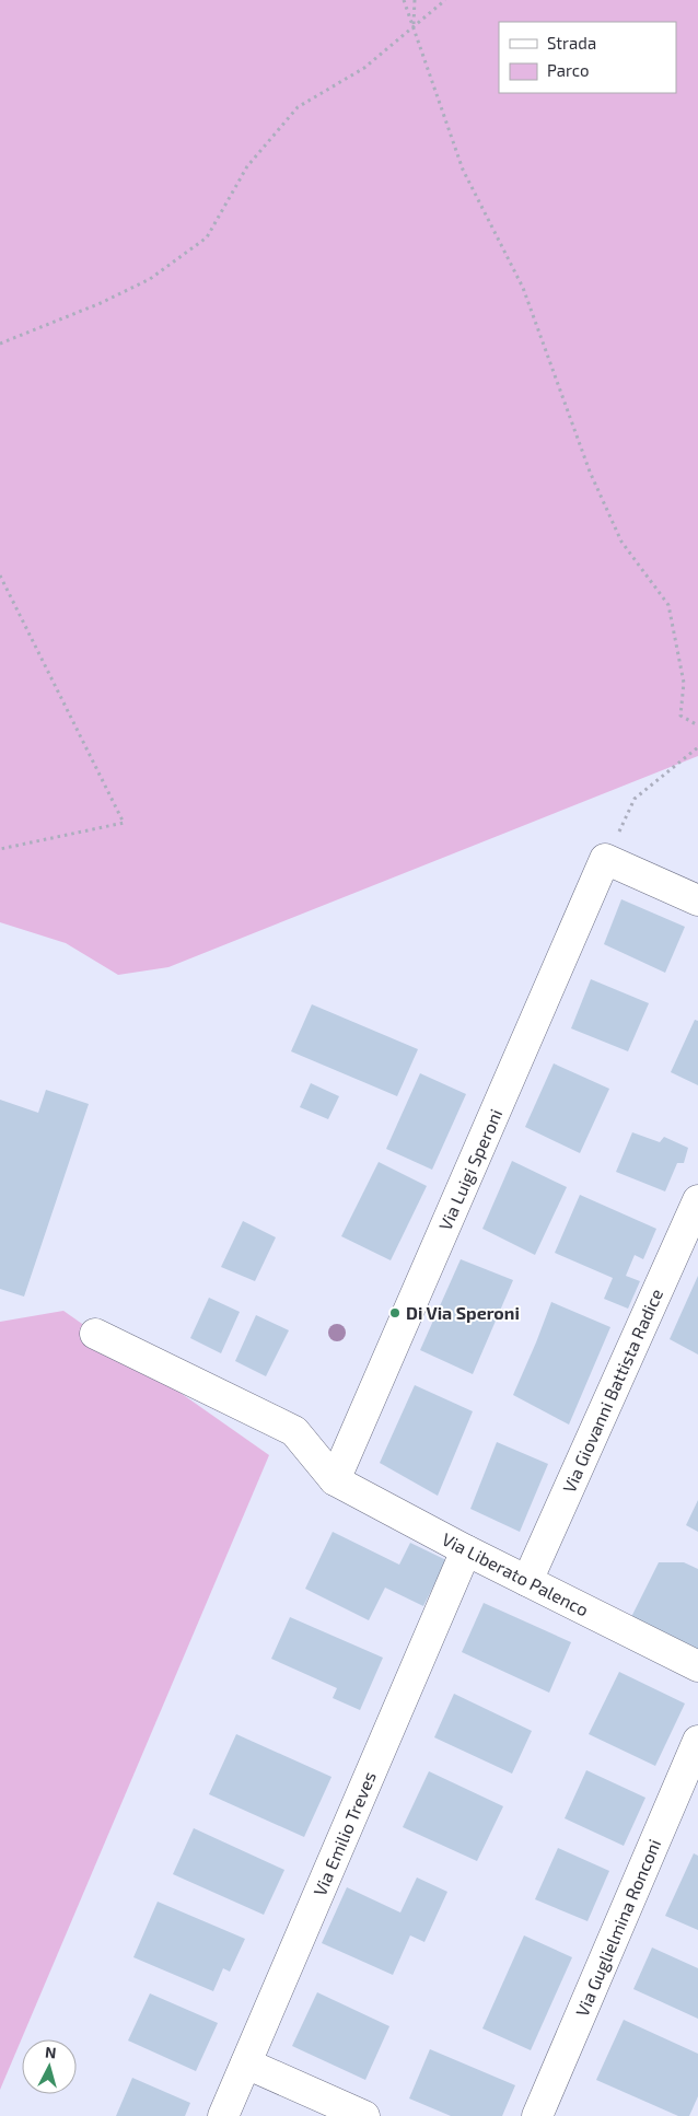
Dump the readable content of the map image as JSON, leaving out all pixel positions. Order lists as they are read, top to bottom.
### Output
{
  "streets": {
    "street": [
      "Via Luigi Speroni",
      "Via Giovanni Battista Radice",
      "Via Liberato Palenco",
      "Via Emilio Treves",
      "Via Guglielmina Ronconi"
    ]
  },
  "crossings": [
    ["Via Luigi Speroni", "Via Liberato Palenco"],
    ["Via Giovanni Battista Radice", "Via Liberato Palenco"],
    ["Via Liberato Palenco", "Via Emilio Treves"]
  ],
  "places": ["Di Via Speroni"],
  "legend": ["Strada", "Parco"],
  "north": "top"
}
